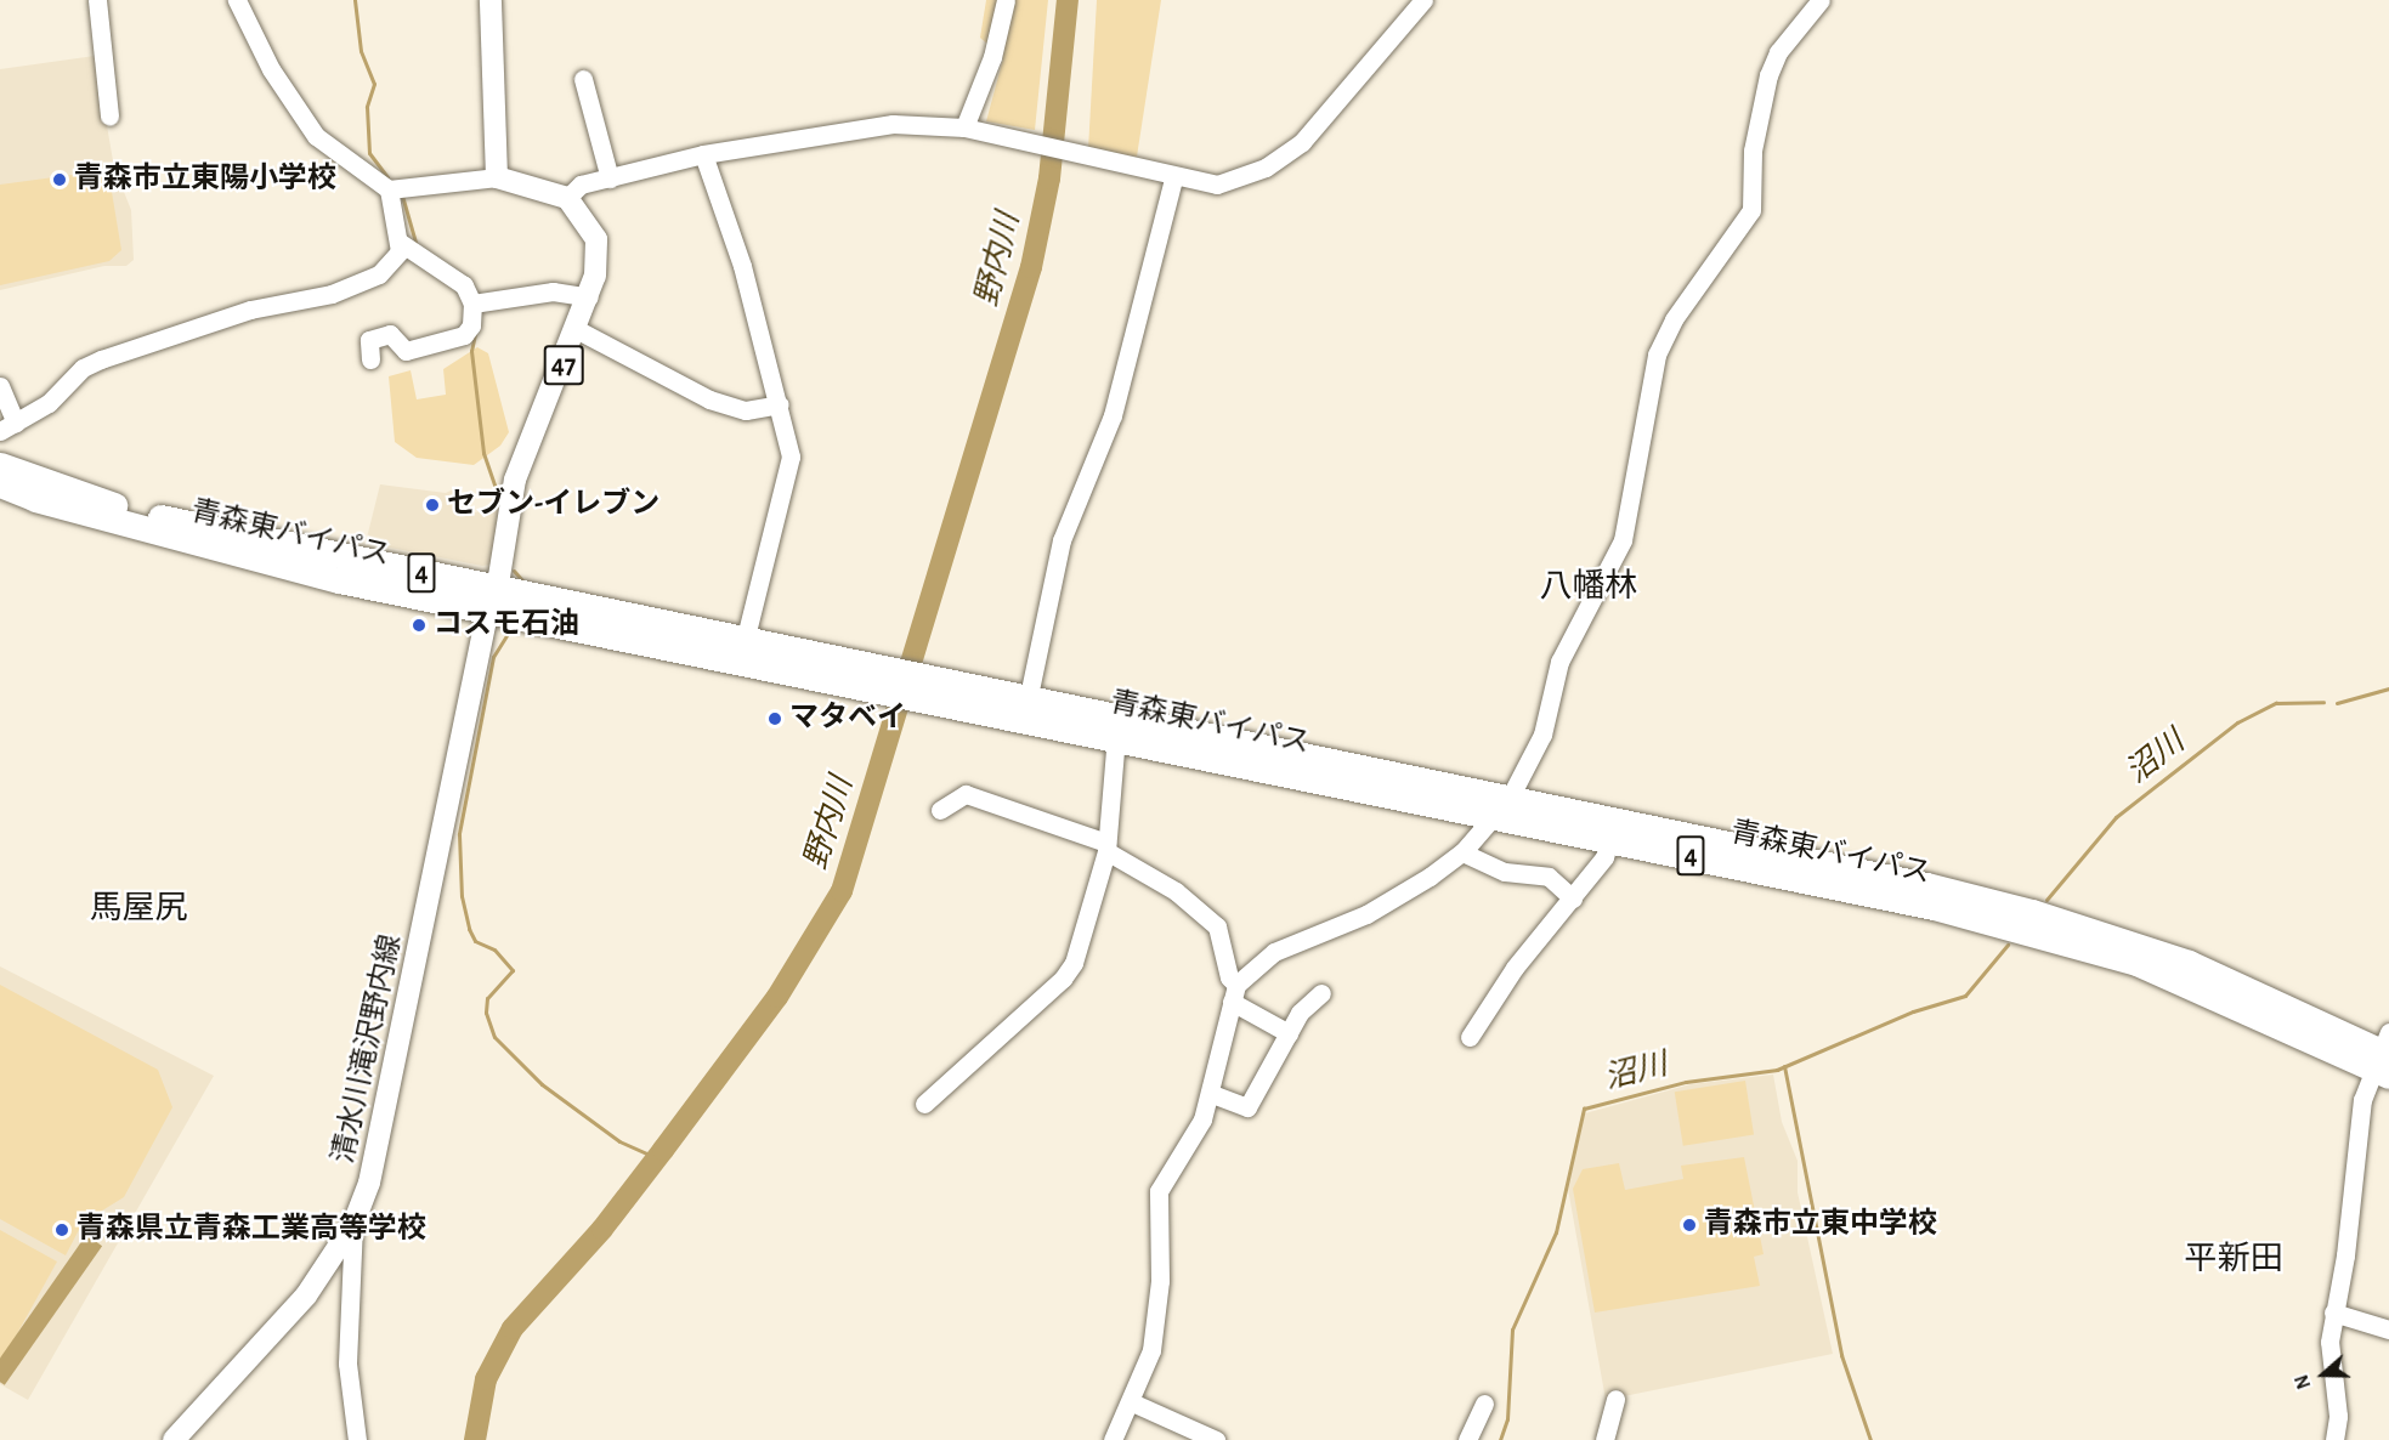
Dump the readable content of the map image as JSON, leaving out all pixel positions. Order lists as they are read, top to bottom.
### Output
{
  "streets": {
    "highway": ["青森東バイパス", "4"],
    "main road": ["47", "清水川滝沢野内線"]
  },
  "crossings": [
    ["47", "青森東バイパス"],
    ["47", "清水川滝沢野内線"],
    ["青森東バイパス", "清水川滝沢野内線"]
  ],
  "districts": ["八幡林", "馬屋尻", "平新田"],
  "water": ["野内川", "沼川"],
  "places": [
    "青森市立東陽小学校",
    "セブン-イレブン",
    "コスモ石油",
    "マタベイ",
    "青森市立東中学校",
    "青森県立青森工業高等学校"
  ],
  "north": "left"
}
